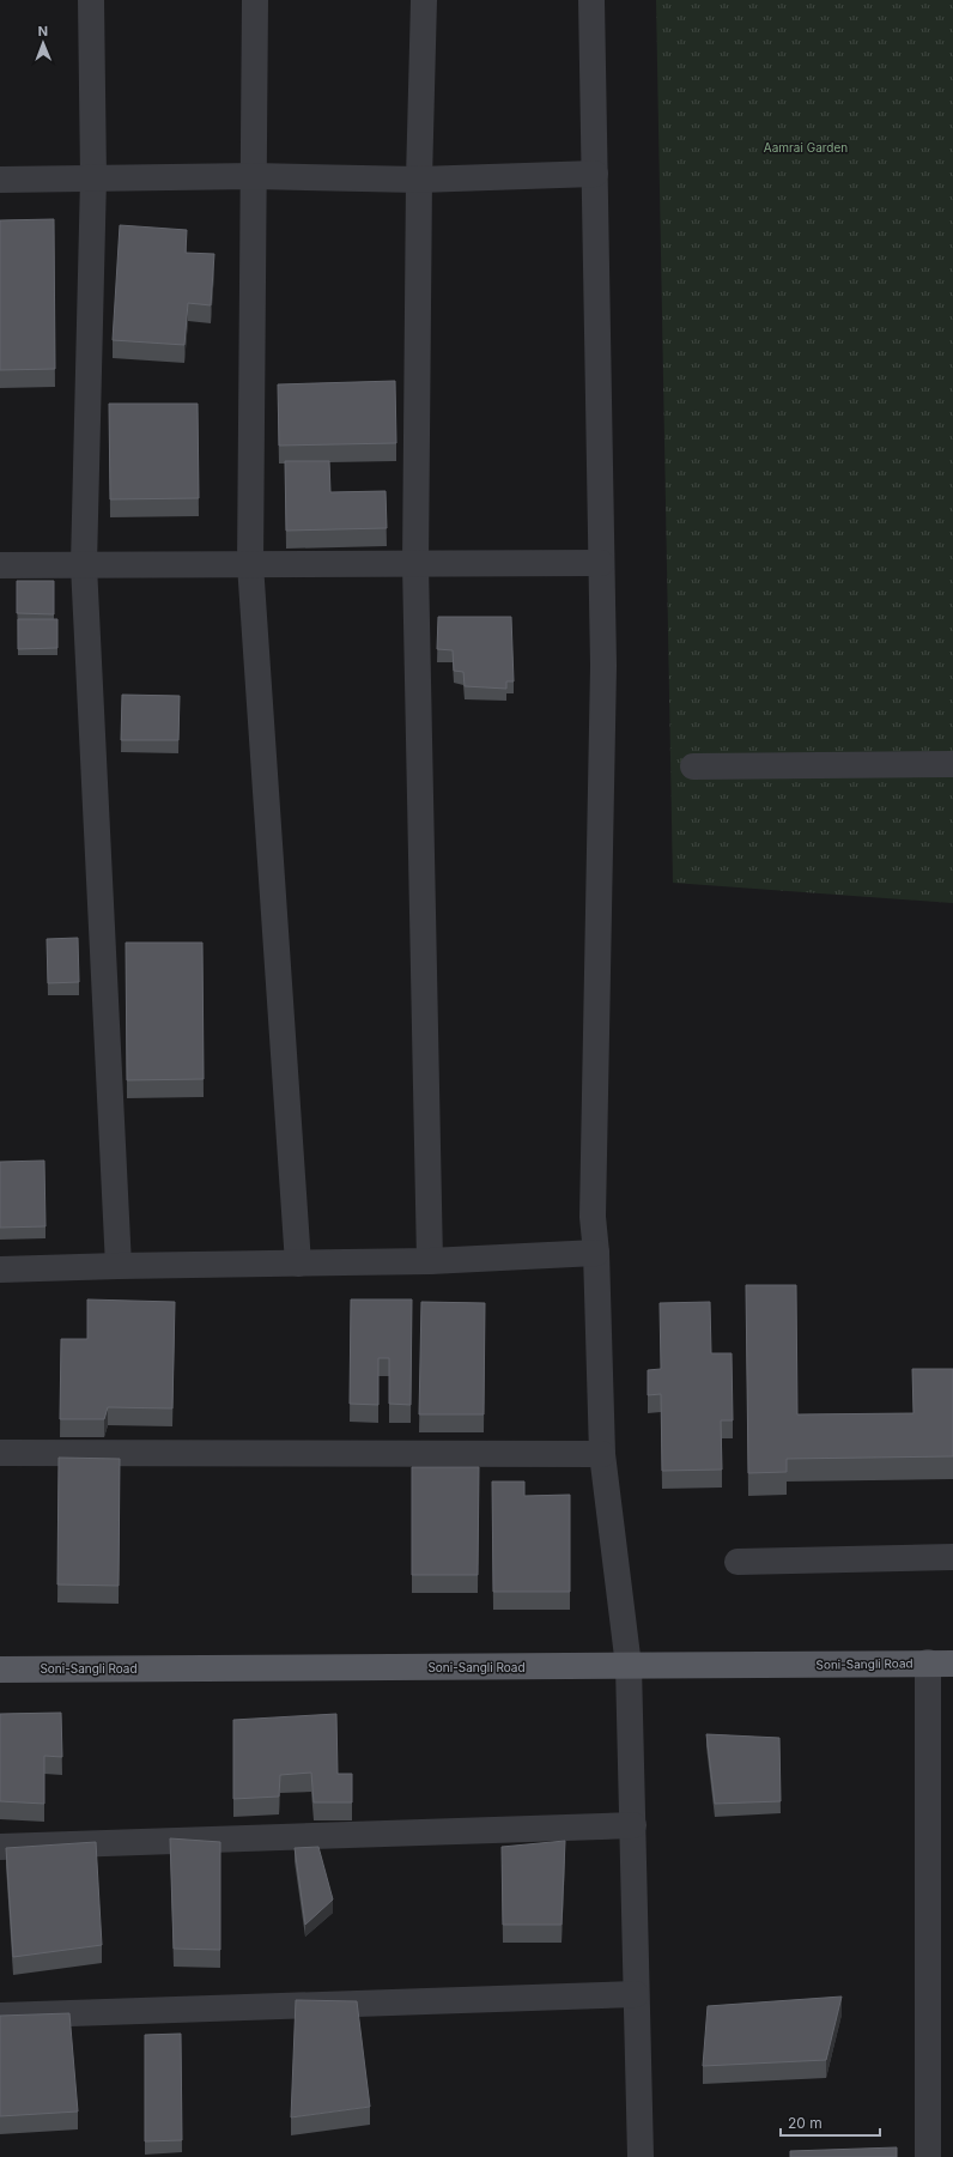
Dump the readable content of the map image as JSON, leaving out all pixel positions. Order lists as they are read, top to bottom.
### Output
{
  "streets": {
    "main road": ["Soni-Sangli Road"]
  },
  "parks": ["Aamrai Garden"],
  "scale_bar": "20 m",
  "north": "top"
}
